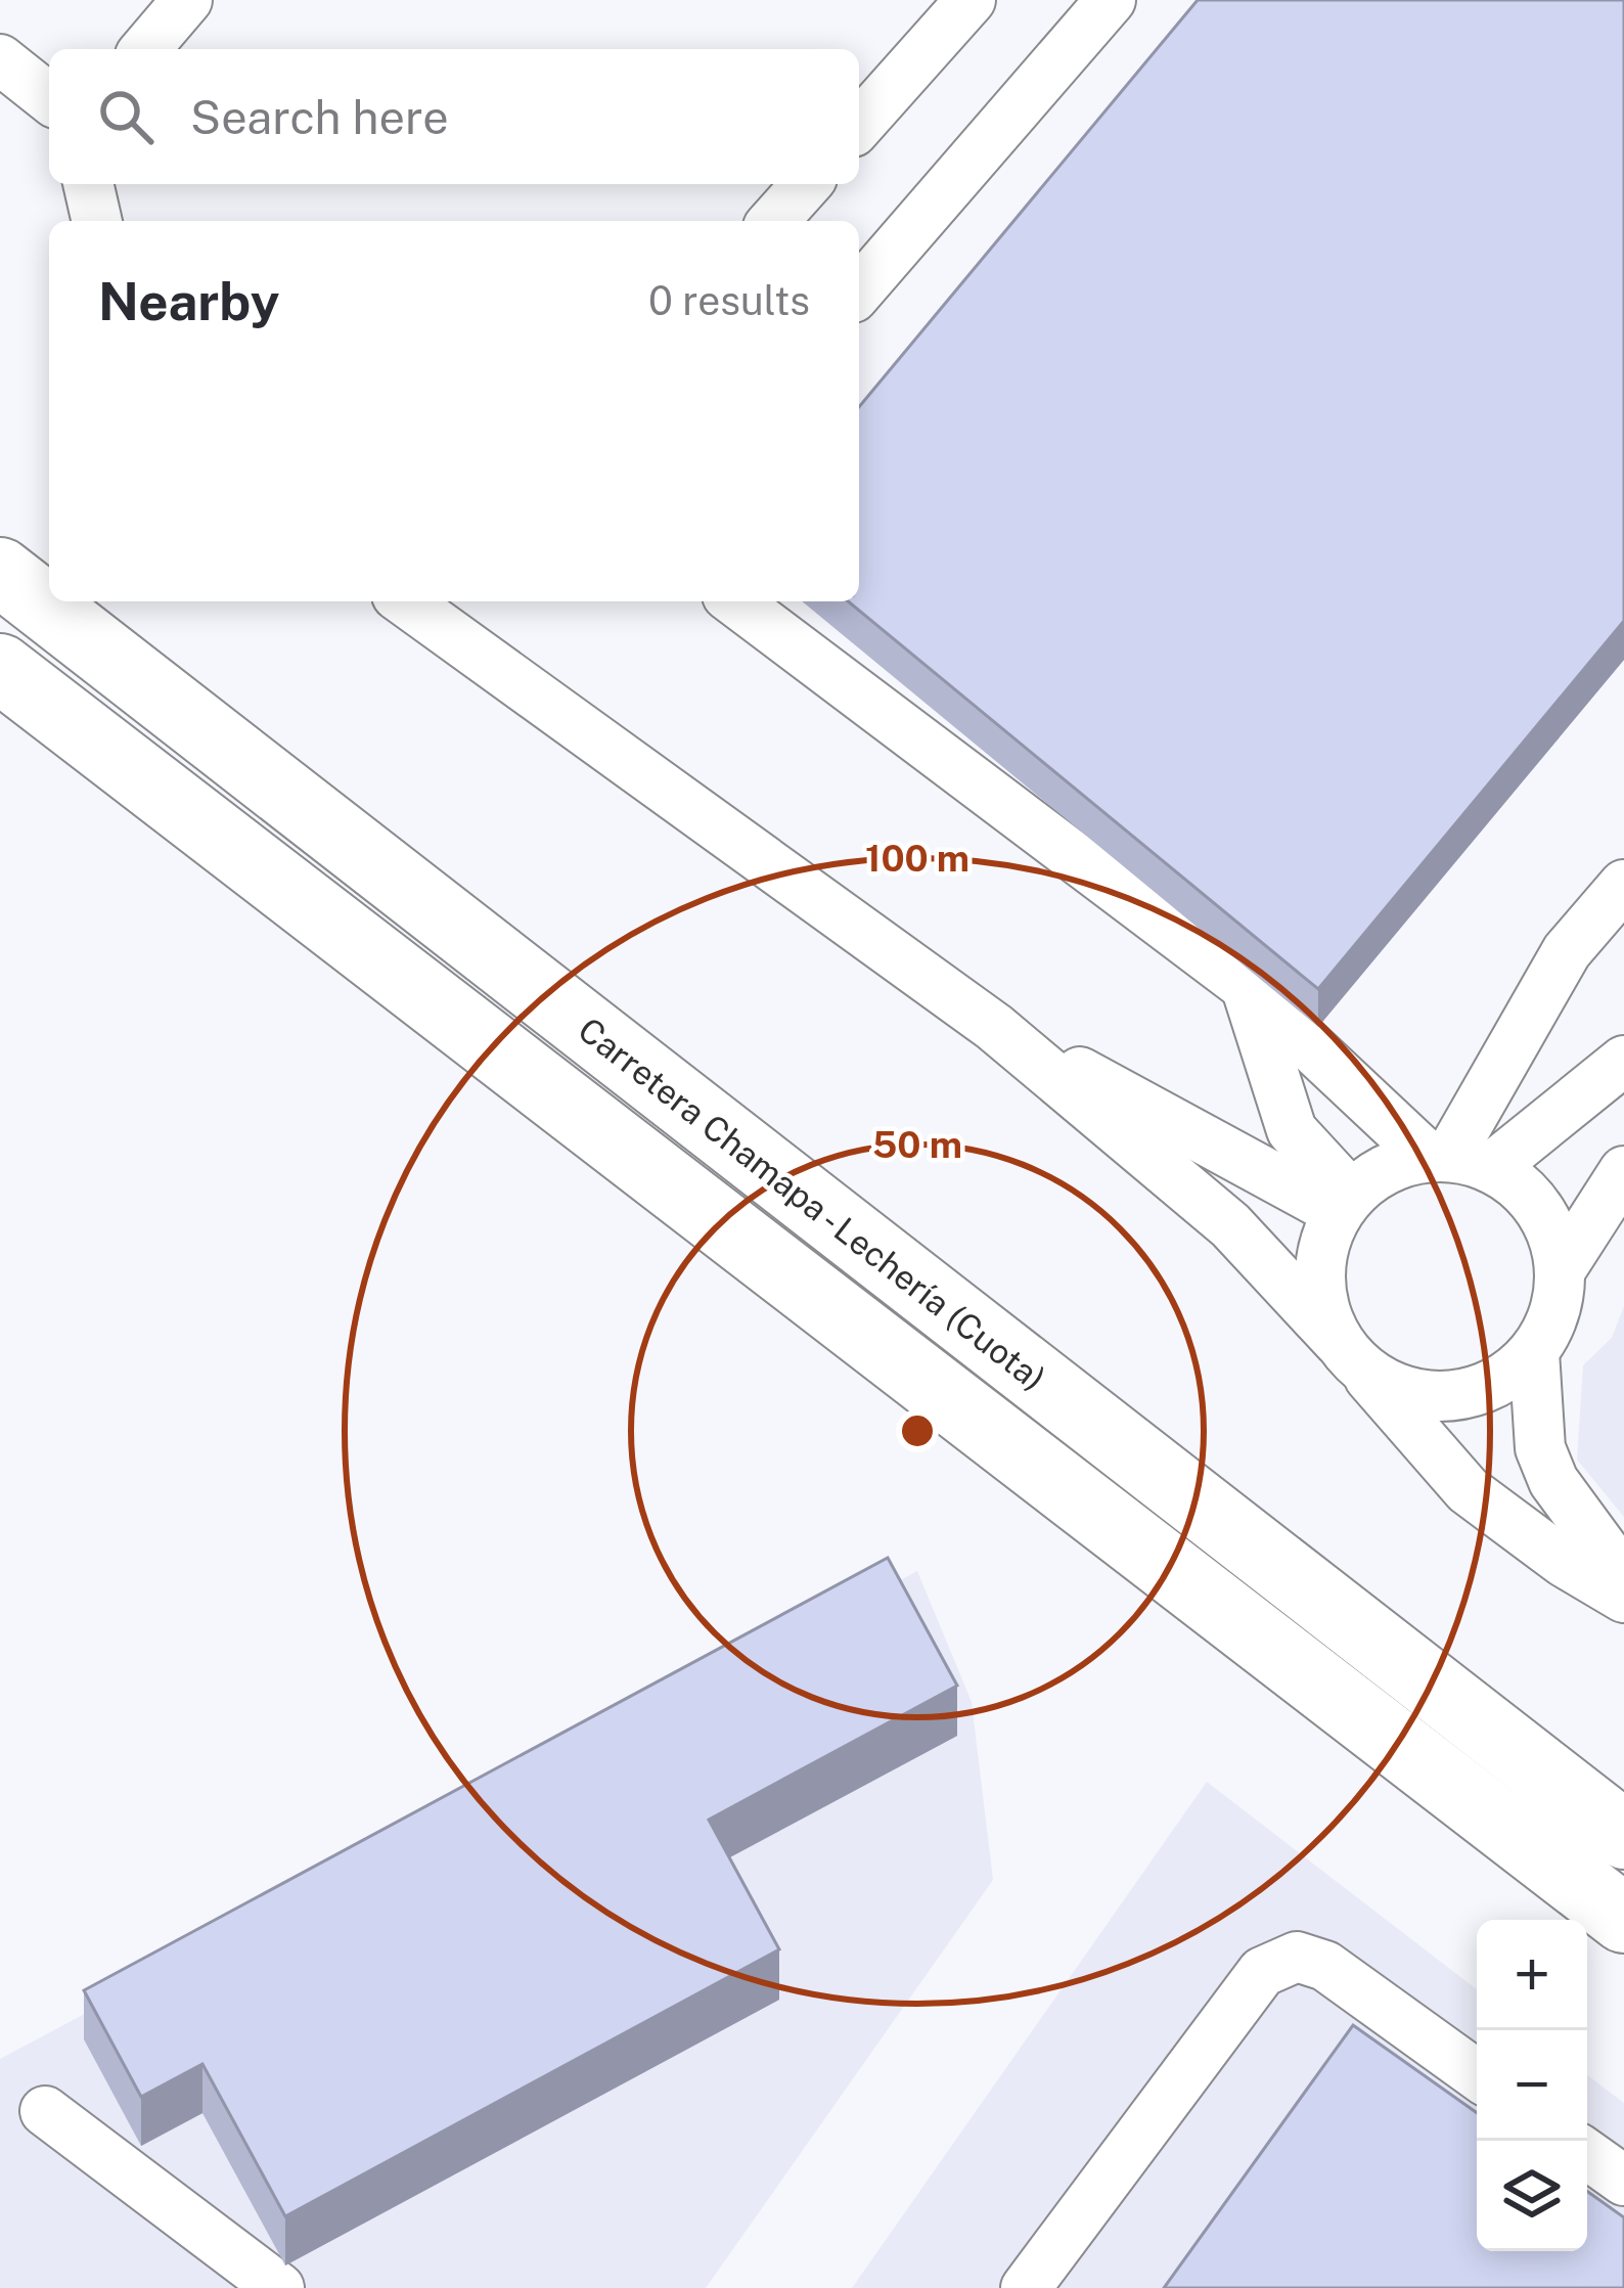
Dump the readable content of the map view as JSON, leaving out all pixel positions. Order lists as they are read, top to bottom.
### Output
{
  "streets": {
    "highway": ["Carretera Chamapa - Lechería (Cuota)"]
  },
  "page": {
    "search": "Search here",
    "heading": ["Nearby", "0 results"],
    "map_buttons": ["+", "−"]
  },
  "rings": ["100 m", "50 m"]
}
